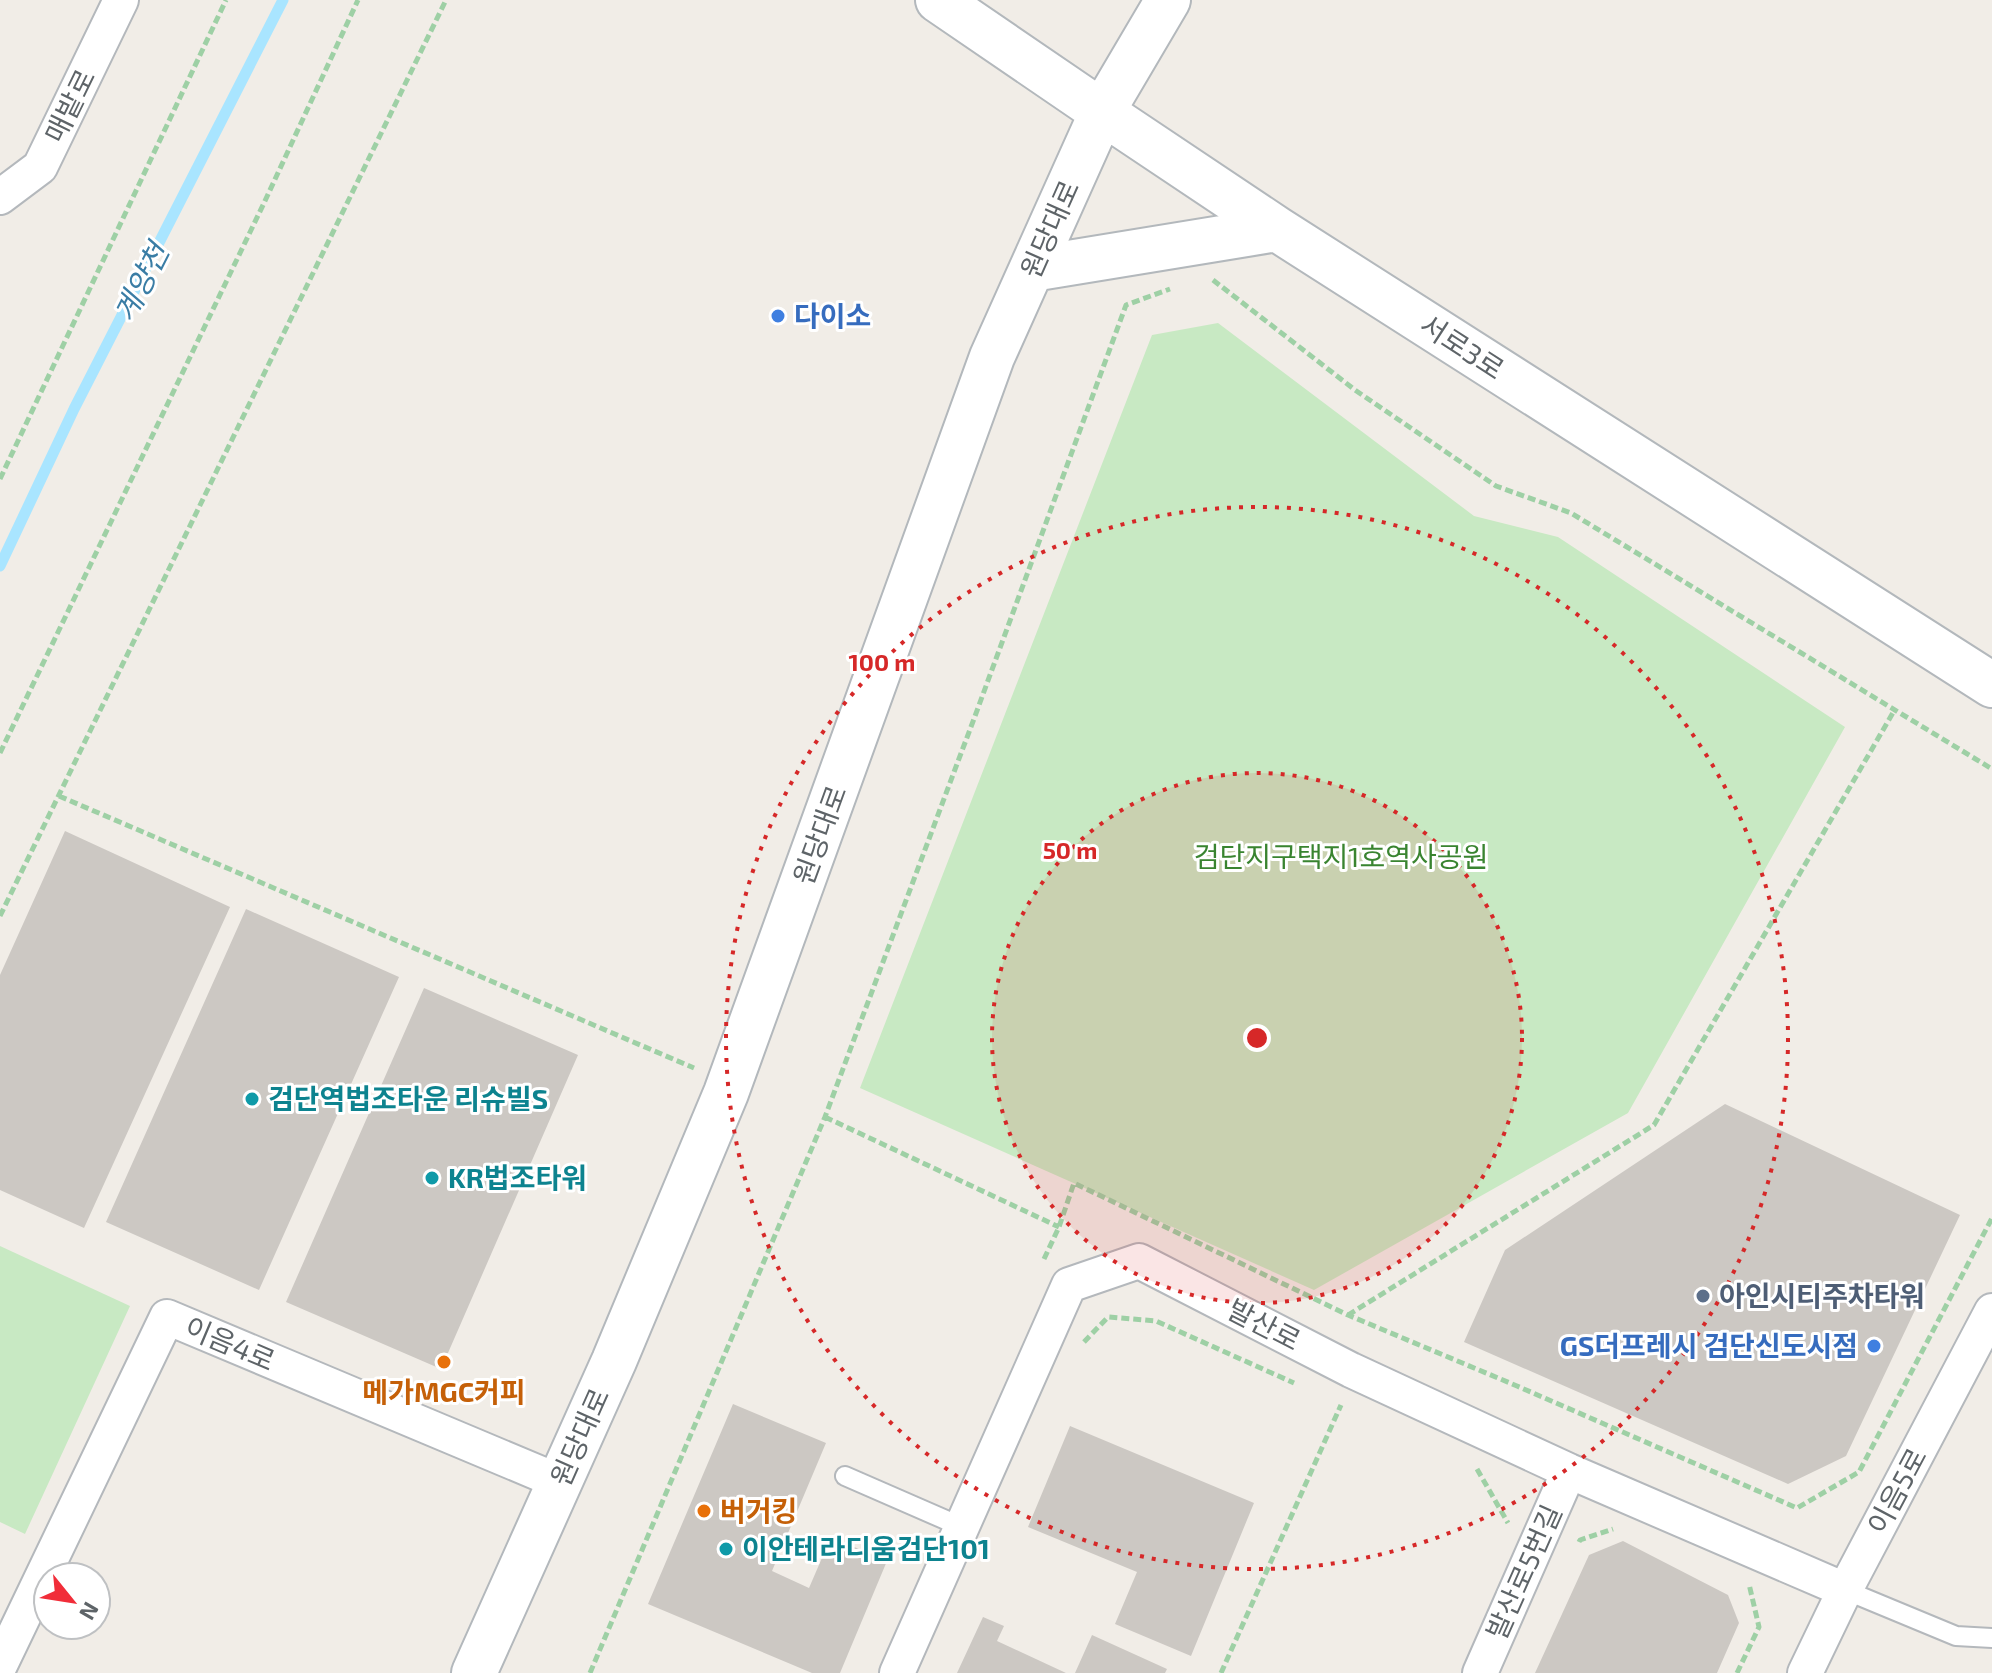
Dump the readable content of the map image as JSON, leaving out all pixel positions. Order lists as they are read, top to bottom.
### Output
{
  "streets": {
    "main road": ["원당대로", "서로3로"],
    "street": [
      "매밭로",
      "발산로",
      "이음4로",
      "이음5로",
      "발산로5번길"
    ]
  },
  "crossings": [
    ["원당대로", "서로3로"],
    ["원당대로", "이음4로"],
    ["발산로", "이음5로"],
    ["발산로", "발산로5번길"]
  ],
  "water": ["계양천"],
  "parks": ["검단지구택지1호역사공원"],
  "places": [
    "다이소",
    "검단역법조타운 리슈빌S",
    "KR법조타워",
    "아인시티주차타워",
    "GS더프레시 검단신도시점",
    "메가MGC커피",
    "버거킹",
    "이안테라디움검단101"
  ],
  "north": "bottom right",
  "rings": ["100 m", "50 m"]
}
